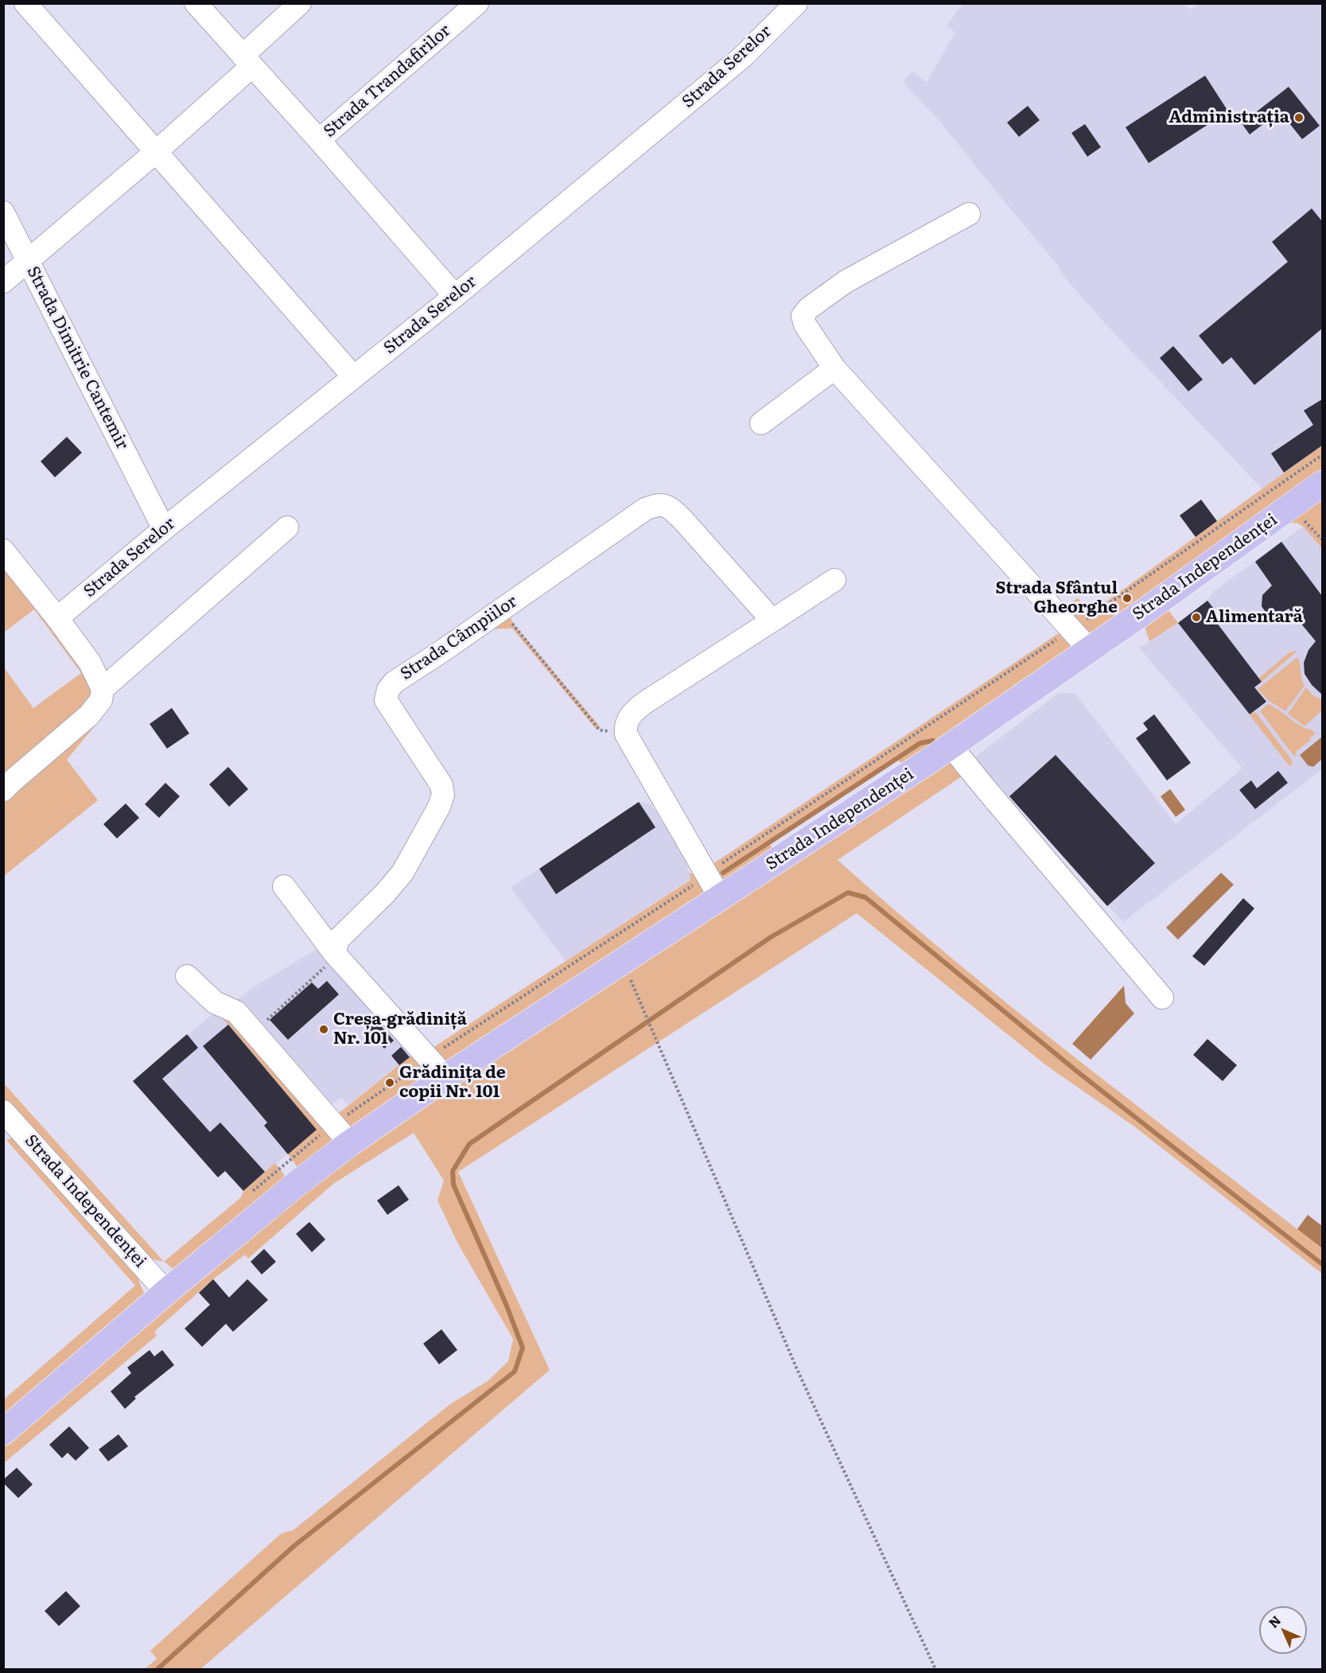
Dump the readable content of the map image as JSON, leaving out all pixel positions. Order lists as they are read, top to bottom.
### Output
{
  "streets": {
    "main road": ["Strada Independenței"],
    "street": [
      "Strada Serelor",
      "Strada Trandafirilor",
      "Strada Dimitrie Cantemir",
      "Strada Câmpiilor"
    ]
  },
  "crossings": [
    ["Strada Serelor", "Strada Dimitrie Cantemir"]
  ],
  "places": [
    "Administrația",
    "Strada Sfântul Gheorghe",
    "Alimentară",
    "Creșa-grădiniță Nr. 101",
    "Grădinița de copii Nr. 101"
  ],
  "north": "top left"
}
